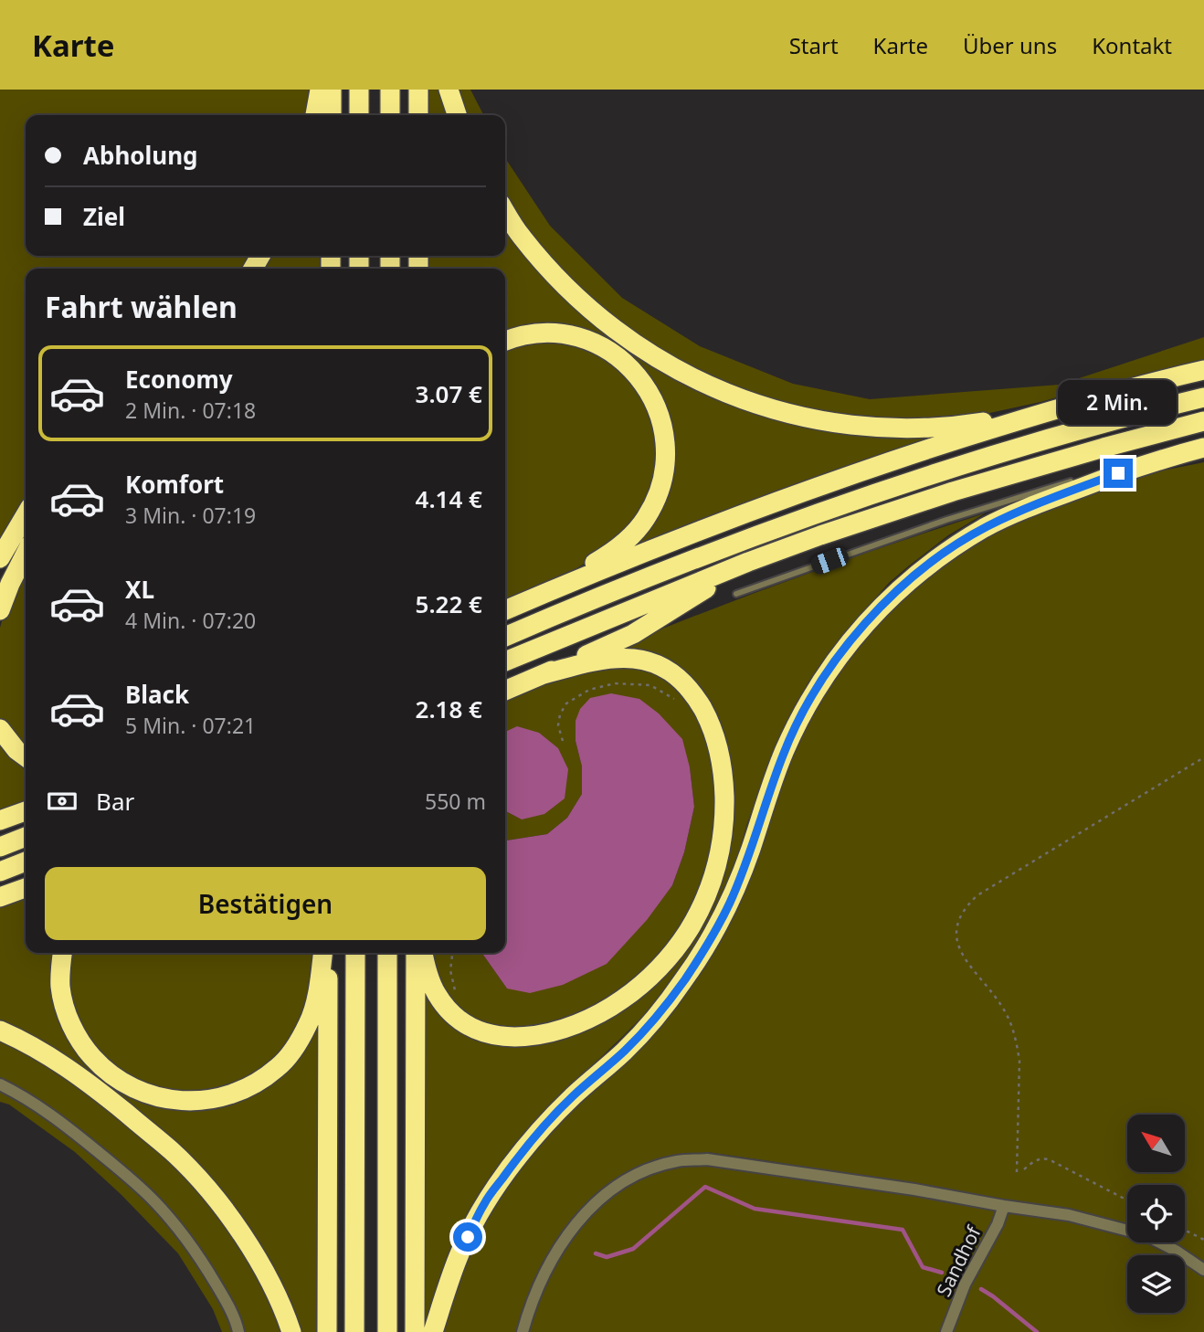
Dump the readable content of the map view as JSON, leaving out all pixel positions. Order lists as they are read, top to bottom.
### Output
{
  "streets": {
    "street": ["Sandhof"]
  },
  "north": "top left",
  "page": {
    "header": "Karte",
    "nav": [
      "Start",
      "Karte",
      "Über uns",
      "Kontakt"
    ],
    "banner": ["Abholung", "Ziel"],
    "heading": "Fahrt wählen",
    "list": [
      {
        "name": "Economy",
        "note": "2 Min. · 07:18",
        "value": "3.07 €"
      },
      {
        "name": "Komfort",
        "note": "3 Min. · 07:19",
        "value": "4.14 €"
      },
      {
        "name": "XL",
        "note": "4 Min. · 07:20",
        "value": "5.22 €"
      },
      {
        "name": "Black",
        "note": "5 Min. · 07:21",
        "value": "2.18 €"
      }
    ],
    "bubble": "2 Min.",
    "pay": ["Bar", "550 m"],
    "buttons": "Bestätigen"
  }
}
